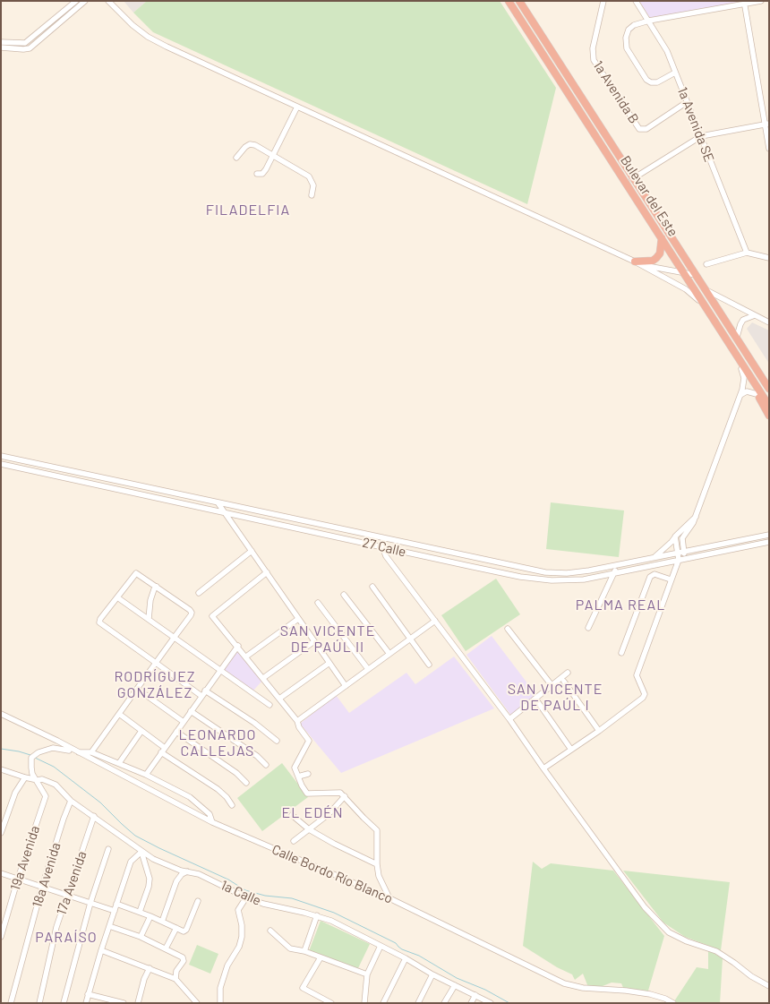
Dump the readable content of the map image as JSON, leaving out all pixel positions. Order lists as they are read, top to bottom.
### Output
{
  "streets": {
    "highway": ["Bulevar del Este"],
    "street": [
      "1a Avenida B",
      "1a Avenida SE",
      "27 Calle",
      "19a Avenida",
      "Calle Bordo Río Blanco",
      "18a Avenida",
      "17a Avenida",
      "1a Calle"
    ]
  },
  "crossings": [
    ["1a Avenida B", "1a Avenida SE"],
    ["19a Avenida", "Calle Bordo Río Blanco"],
    ["19a Avenida", "1a Calle"],
    ["18a Avenida", "1a Calle"],
    ["17a Avenida", "1a Calle"]
  ],
  "districts": [
    "FILADELFIA",
    "PALMA REAL",
    "SAN VICENTE DE PAÚL II",
    "RODRÍGUEZ GONZÁLEZ",
    "SAN VICENTE DE PAÚL I",
    "LEONARDO CALLEJAS",
    "EL EDÉN",
    "PARAÍSO"
  ]
}
